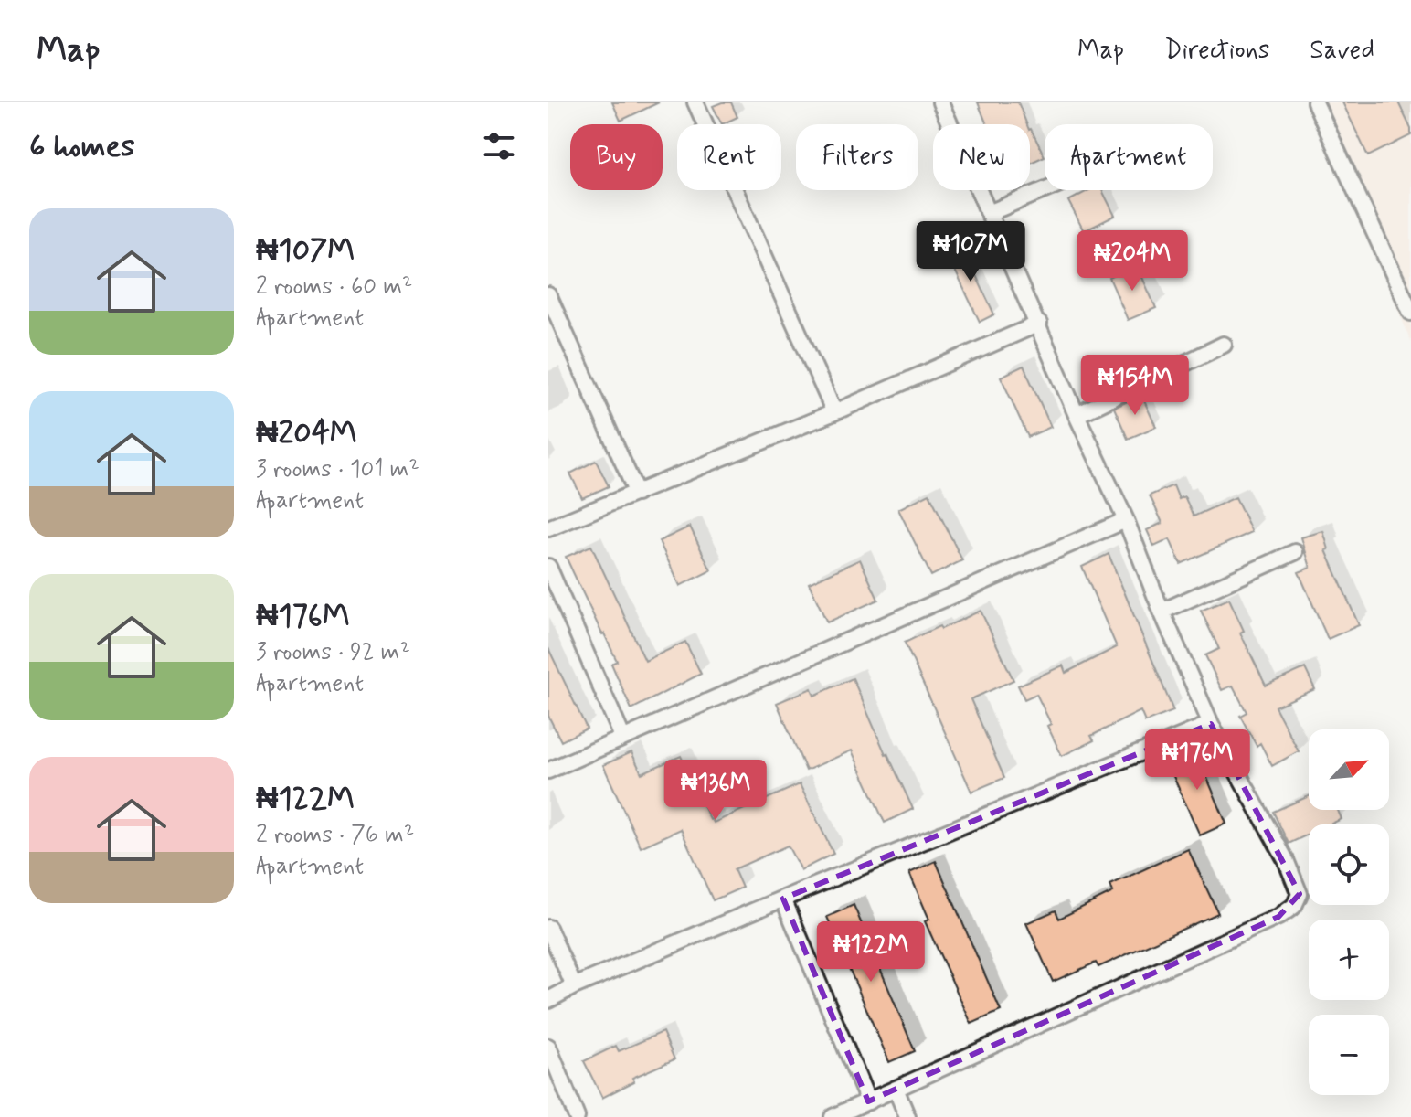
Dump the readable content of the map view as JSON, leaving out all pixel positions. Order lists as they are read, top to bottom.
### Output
{
  "north": "top right",
  "page": {
    "header": "Map",
    "nav": ["Map", "Directions", "Saved"],
    "heading": "6 homes",
    "chip": [
      "Buy",
      "Rent",
      "Filters",
      "New",
      "Apartment"
    ],
    "list": [
      {
        "name": "₦107M",
        "note": "2 rooms · 60 m² · Apartment"
      },
      {
        "name": "₦204M",
        "note": "3 rooms · 101 m² · Apartment"
      },
      {
        "name": "₦176M",
        "note": "3 rooms · 92 m² · Apartment"
      },
      {
        "name": "₦122M",
        "note": "2 rooms · 76 m² · Apartment"
      }
    ],
    "price": [
      "₦107M",
      "₦204M",
      "₦154M",
      "₦176M",
      "₦136M",
      "₦122M"
    ],
    "map_buttons": ["+", "−"]
  }
}
